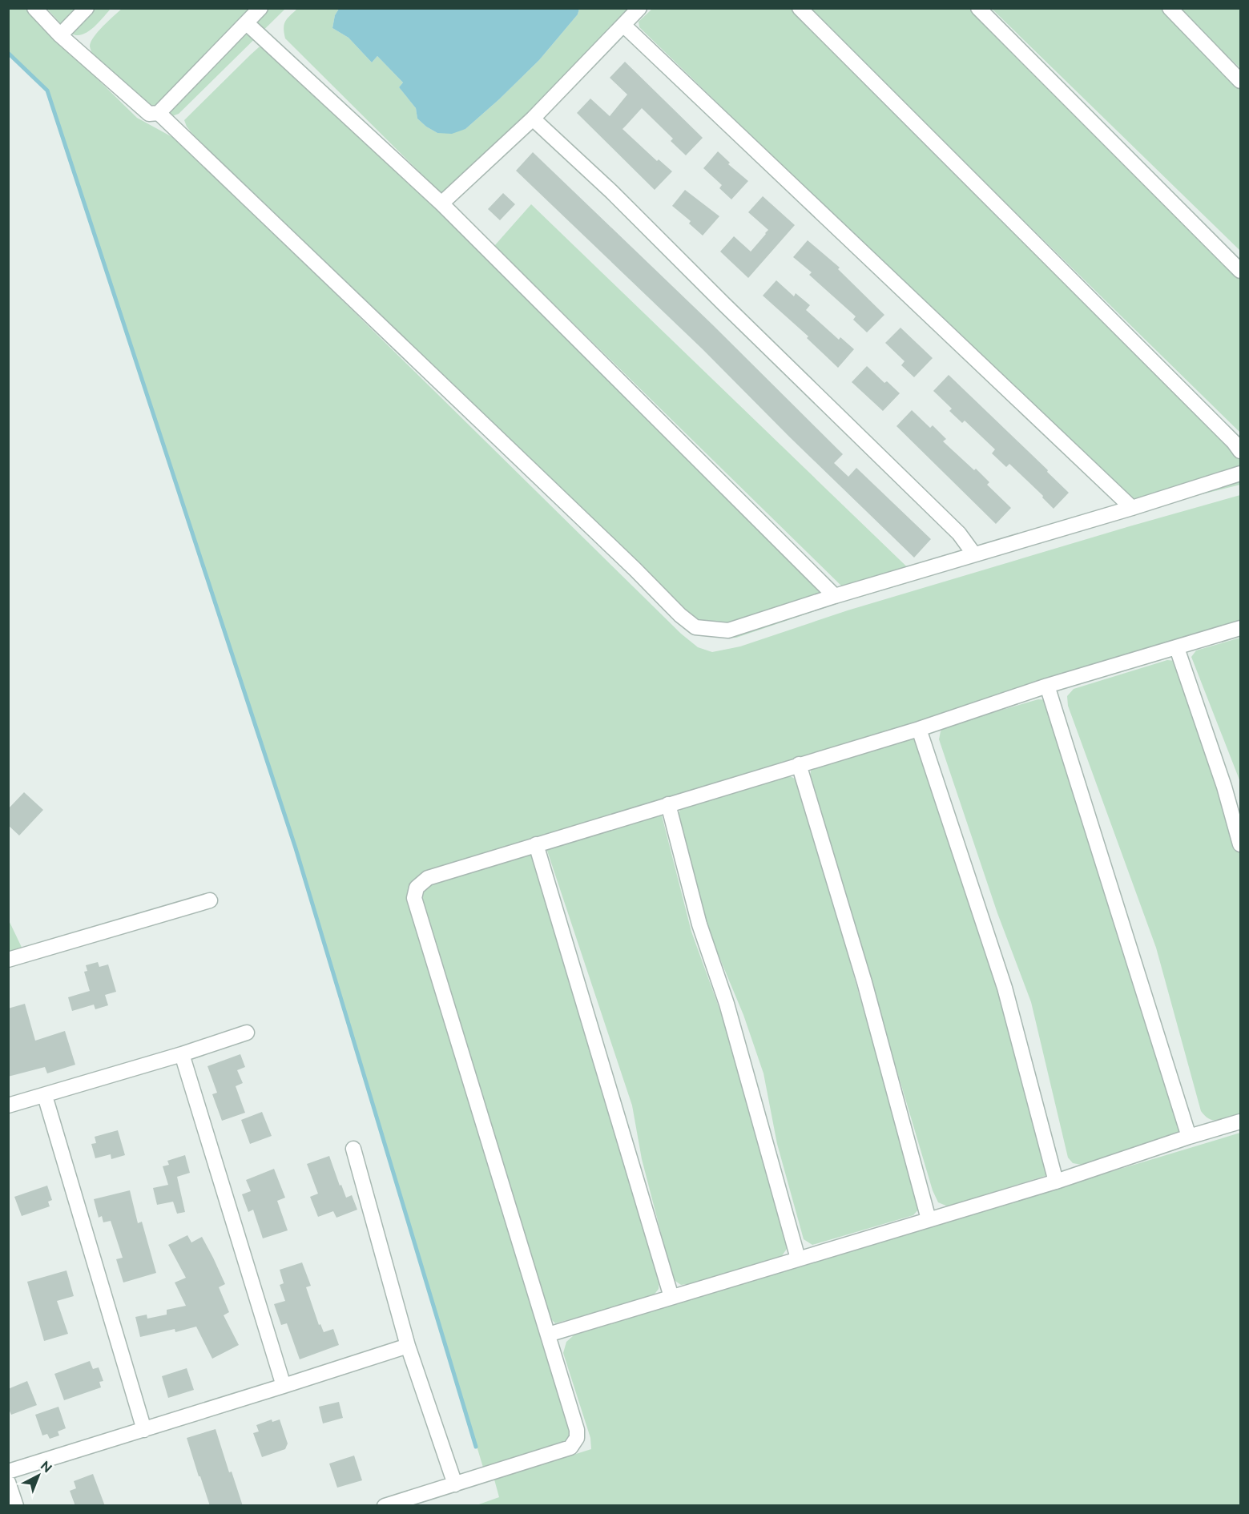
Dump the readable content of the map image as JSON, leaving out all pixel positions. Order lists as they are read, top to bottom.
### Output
{
  "north": "top right"
}
